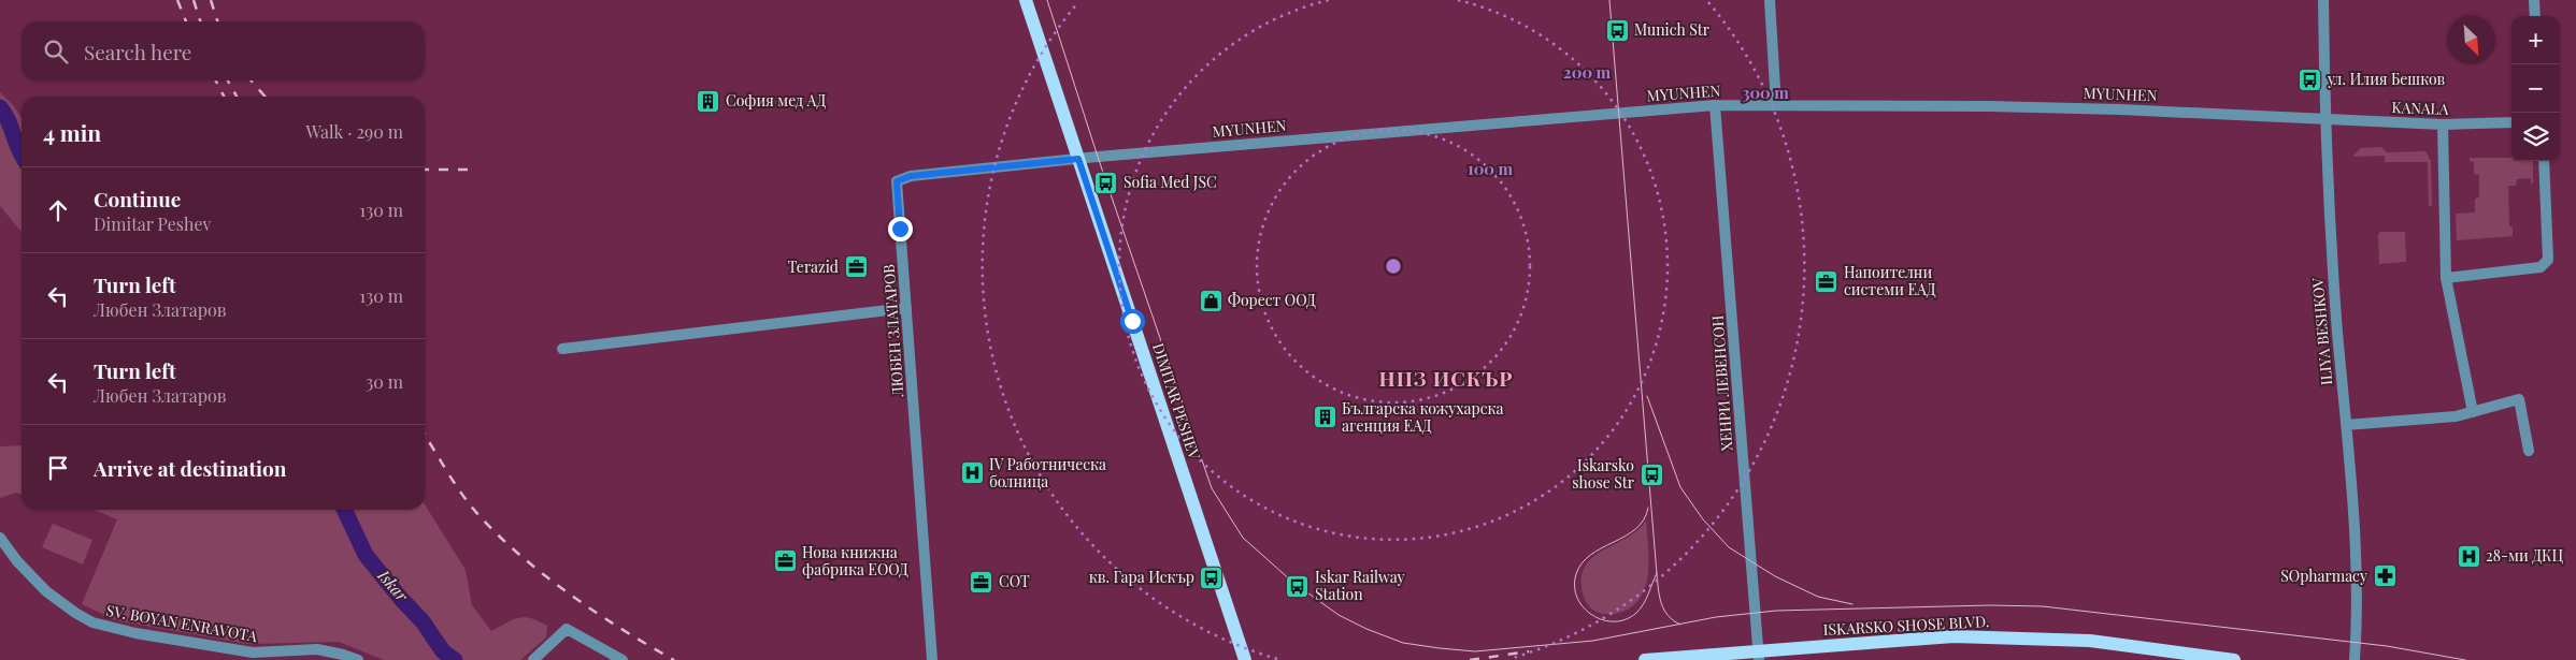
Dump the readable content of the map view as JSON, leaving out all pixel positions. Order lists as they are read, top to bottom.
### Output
{
  "streets": {
    "main road": ["DIMITAR PESHEV", "ISKARSKO SHOSE BLVD."],
    "street": [
      "MYUNHEN",
      "KANALA",
      "ЛЮБЕН ЗЛАТАРОВ",
      "ILIYA BESHKOV",
      "ХЕНРИ ЛЕВЕНСОН",
      "SV. BOYAN ENRAVOTA"
    ]
  },
  "crossings": [
    ["MYUNHEN", "KANALA"],
    ["MYUNHEN", "ЛЮБЕН ЗЛАТАРОВ"],
    ["MYUNHEN", "ILIYA BESHKOV"],
    ["MYUNHEN", "ХЕНРИ ЛЕВЕНСОН"],
    ["MYUNHEN", "DIMITAR PESHEV"],
    ["KANALA", "ILIYA BESHKOV"],
    ["ЛЮБЕН ЗЛАТАРОВ", "DIMITAR PESHEV"],
    ["ХЕНРИ ЛЕВЕНСОН", "ISKARSKO SHOSE BLVD."]
  ],
  "districts": ["НПЗ ИСКЪР"],
  "water": ["Iskar"],
  "places": {
    "bus stop": [
      "Munich Str",
      "ул. Илия Бешков",
      "Sofia Med JSC",
      "Iskarsko shose Str",
      "кв. Гара Искър",
      "Iskar Railway Station"
    ],
    "building": ["София мед АД", "Българска кожухарска агенция ЕАД"],
    "office": [
      "Terazid",
      "Напоителни системи ЕАД",
      "Нова книжна фабрика ЕООД",
      "СОТ"
    ],
    "shop": ["Форест ООД"],
    "hospital": ["IV Работническа болница", "28-ми ДКЦ"],
    "pharmacy": ["SOpharmacy"]
  },
  "north": "bottom right",
  "page": {
    "map_buttons": ["+", "−"],
    "search": "Search here",
    "heading": ["4 min", "Walk · 290 m"],
    "list": [
      ["Continue", "Dimitar Peshev", "130 m"],
      ["Turn left", "Любен Златаров", "130 m"],
      ["Turn left", "Любен Златаров", "30 m"],
      "Arrive at destination"
    ]
  },
  "rings": ["200 m", "300 m", "100 m"]
}
